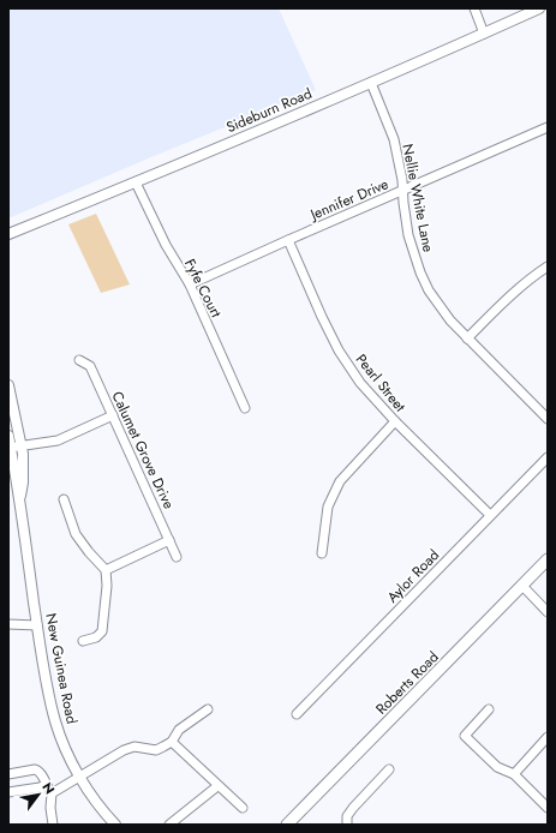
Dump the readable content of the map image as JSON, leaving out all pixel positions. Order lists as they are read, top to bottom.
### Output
{
  "streets": {
    "main road": ["Roberts Road"],
    "street": [
      "Sideburn Road",
      "Nellie White Lane",
      "Jennifer Drive",
      "Fyfe Court",
      "Pearl Street",
      "Calumet Grove Drive",
      "Aylor Road",
      "New Guinea Road"
    ]
  },
  "crossings": [
    ["Sideburn Road", "Nellie White Lane"],
    ["Sideburn Road", "Fyfe Court"],
    ["Nellie White Lane", "Jennifer Drive"],
    ["Jennifer Drive", "Fyfe Court"],
    ["Jennifer Drive", "Pearl Street"],
    ["Pearl Street", "Aylor Road"]
  ],
  "north": "top right"
}
